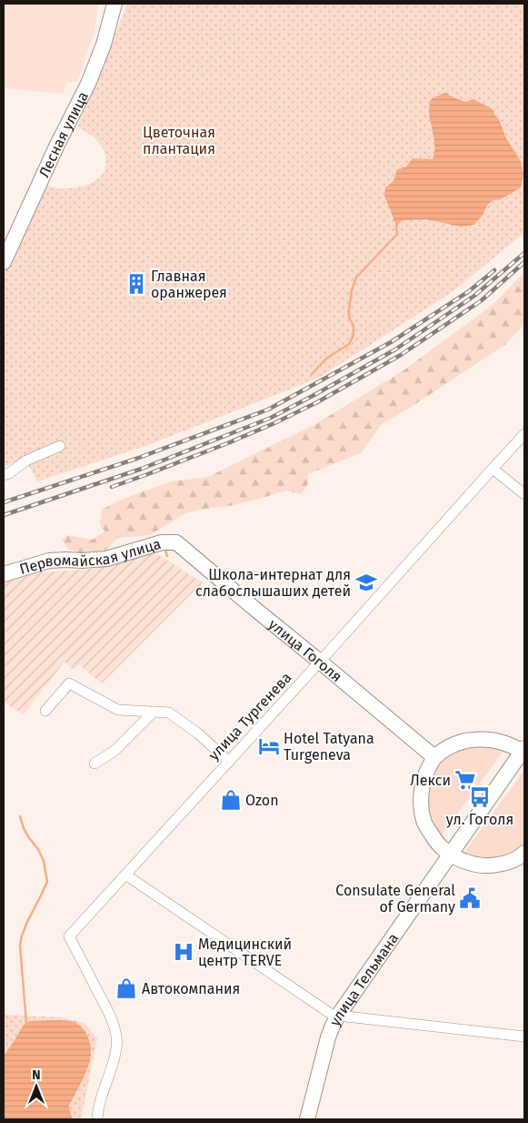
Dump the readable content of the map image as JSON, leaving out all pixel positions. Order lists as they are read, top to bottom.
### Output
{
  "streets": {
    "street": [
      "Лесная улица",
      "Первомайская улица",
      "улица Гоголя",
      "улица Тургенева",
      "улица Тельмана"
    ]
  },
  "crossings": [
    ["Первомайская улица", "улица Гоголя"],
    ["улица Гоголя", "улица Тургенева"],
    ["улица Гоголя", "улица Тельмана"]
  ],
  "parks": ["Цветочная плантация"],
  "places": {
    "building": ["Главная оранжерея"],
    "school or university": ["Школа-интернат для слабослышаших детей"],
    "hotel": ["Hotel Tatyana Turgeneva"],
    "supermarket": ["Лекси"],
    "bus stop": ["ул. Гоголя"],
    "shop": ["Ozon", "Автокомпания"],
    "public building": ["Consulate General of Germany"],
    "hospital": ["Медицинский центр TERVE"]
  },
  "north": "top"
}
